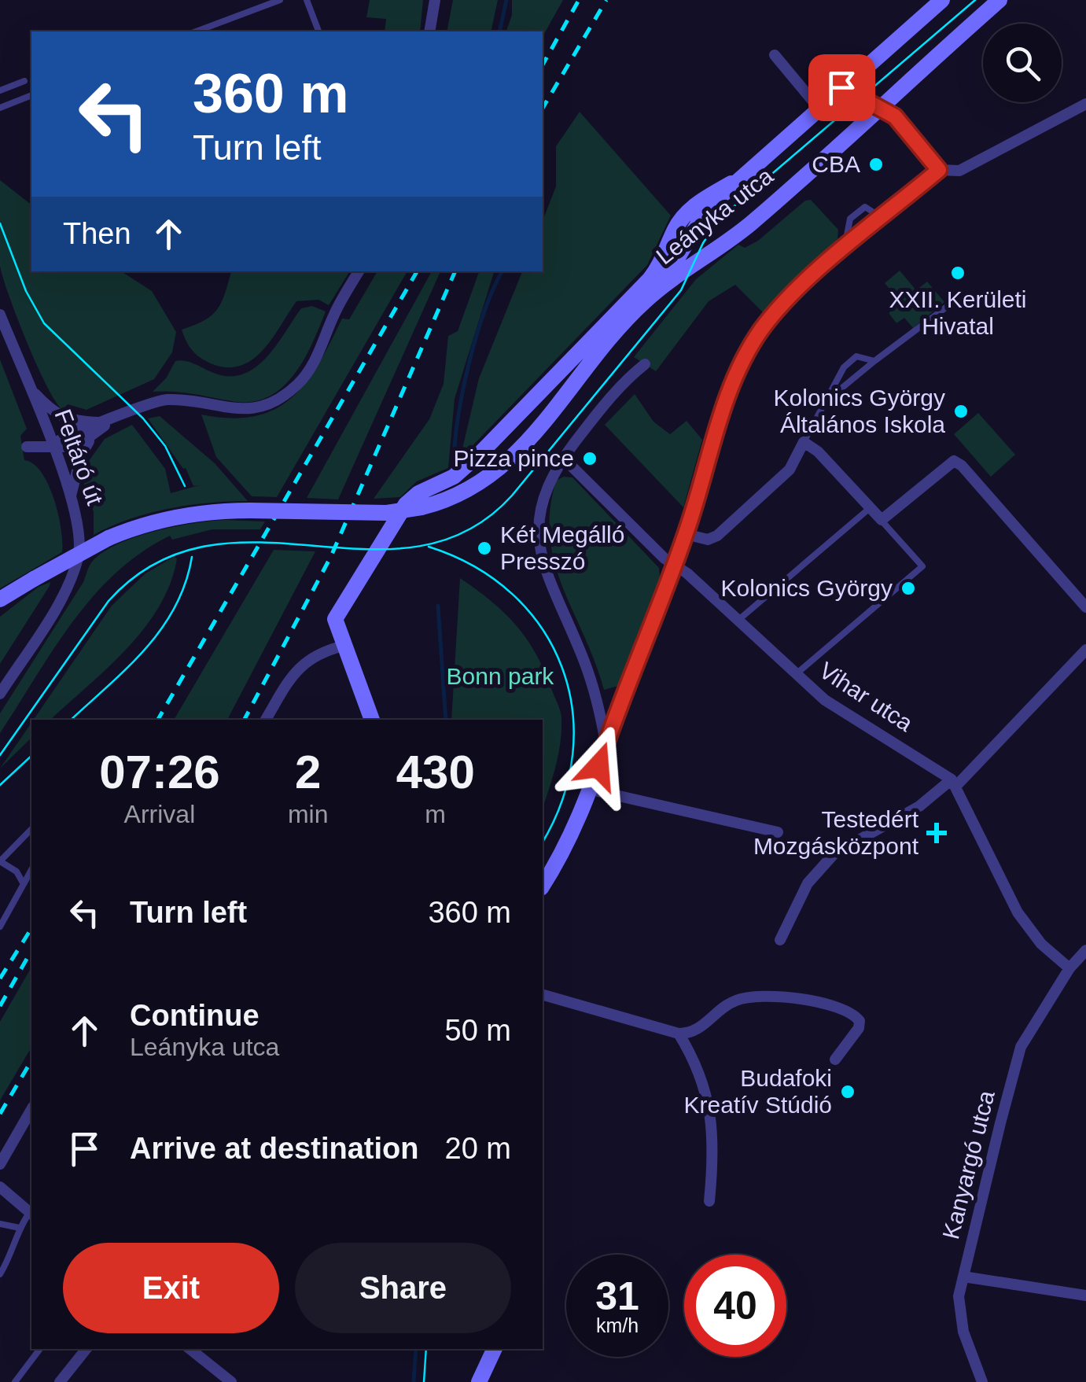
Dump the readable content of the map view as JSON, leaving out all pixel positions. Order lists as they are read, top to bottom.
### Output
{
  "streets": {
    "street": [
      "Leányka utca",
      "Feltáró út",
      "Vihar utca",
      "Kanyargó utca"
    ]
  },
  "parks": ["Bonn park"],
  "places": {
    "other": [
      "CBA",
      "XXII. Kerületi Hivatal",
      "Kolonics György Általános Iskola",
      "Pizza pince",
      "Két Megálló Presszó",
      "Kolonics György",
      "Budafoki Kreatív Stúdió"
    ],
    "health": ["Testedért Mozgásközpont"]
  },
  "page": {
    "turn": ["360 m", "Turn left"],
    "then": "Then",
    "eta": [
      "07:26",
      "Arrival",
      "2",
      "min",
      "430",
      "m"
    ],
    "list": [
      {
        "name": "Turn left",
        "value": "360 m"
      },
      {
        "name": "Continue",
        "note": "Leányka utca",
        "value": "50 m"
      },
      {
        "name": "Arrive at destination",
        "value": "20 m"
      }
    ],
    "buttons": ["Exit", "Share"],
    "speed": "31 km/h",
    "limit": "40"
  }
}
